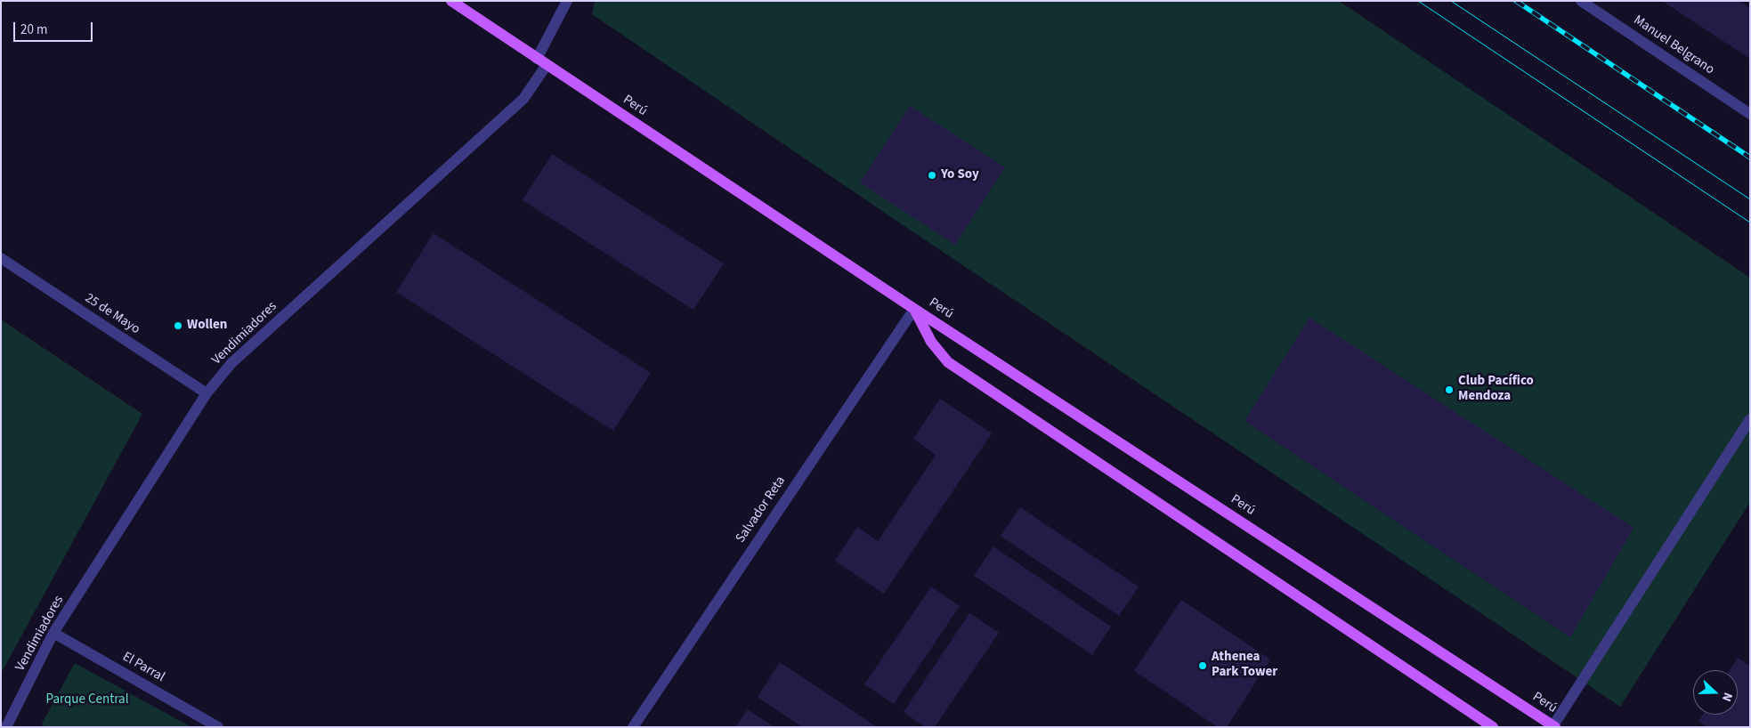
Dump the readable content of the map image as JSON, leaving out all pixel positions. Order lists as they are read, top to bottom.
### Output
{
  "streets": {
    "main road": ["Perú"],
    "street": [
      "Manuel Belgrano",
      "25 de Mayo",
      "Vendimiadores",
      "Salvador Reta",
      "El Parral"
    ]
  },
  "crossings": [
    ["Perú", "Vendimiadores"],
    ["Perú", "Salvador Reta"],
    ["25 de Mayo", "Vendimiadores"],
    ["Vendimiadores", "El Parral"]
  ],
  "parks": ["Parque Central"],
  "places": [
    "Yo Soy",
    "Wollen",
    "Club Pacífico Mendoza",
    "Athenea Park Tower"
  ],
  "scale_bar": "20 m",
  "north": "right"
}
